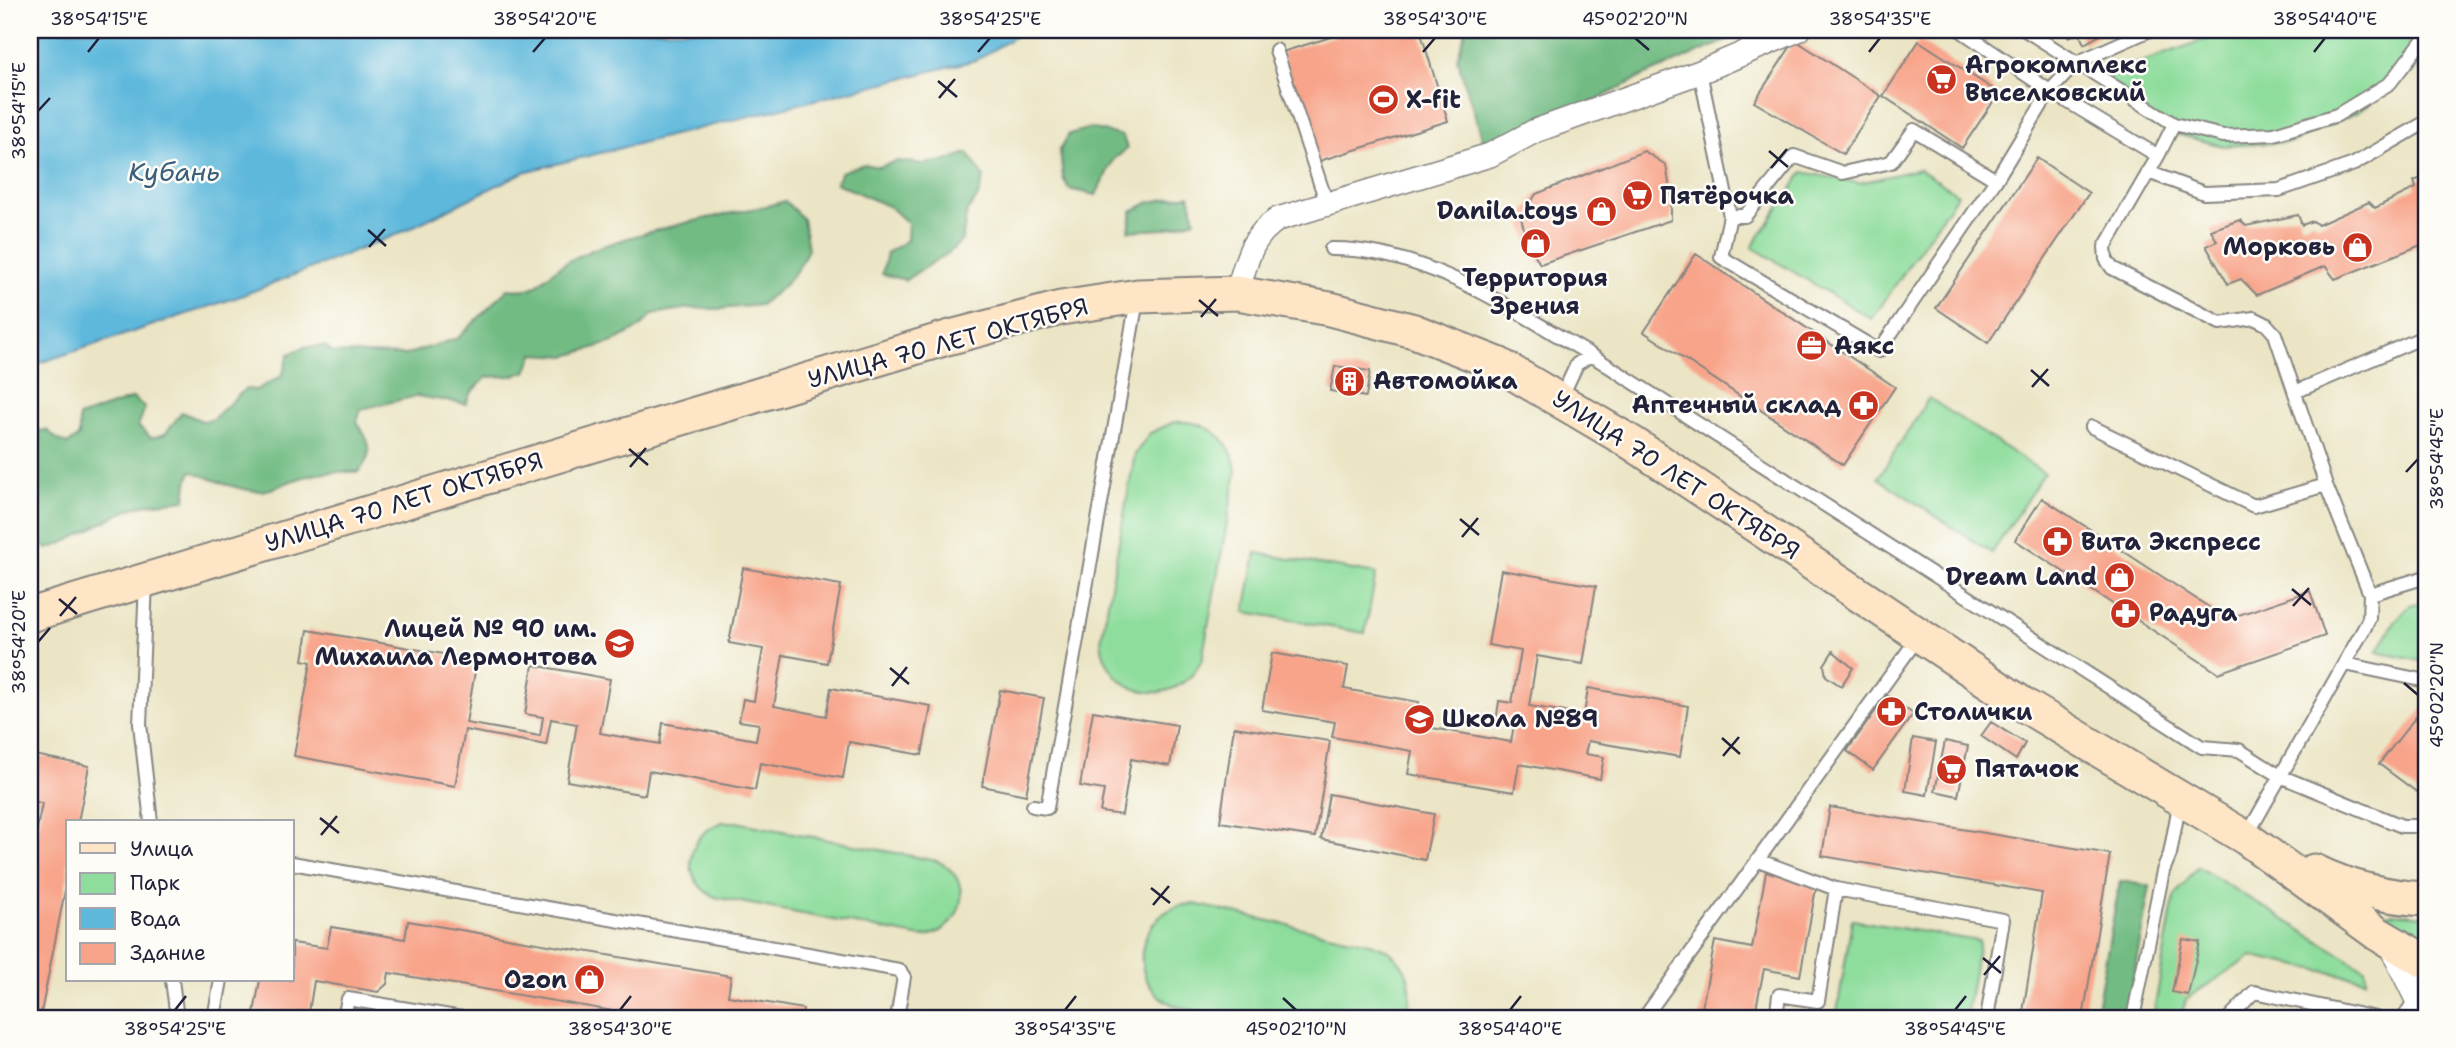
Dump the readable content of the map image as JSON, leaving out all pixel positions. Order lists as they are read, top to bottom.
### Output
{
  "streets": {
    "main road": ["УЛИЦА 70 ЛЕТ ОКТЯБРЯ"]
  },
  "water": ["Кубань"],
  "places": {
    "supermarket": ["Агрокомплекс Выселковский", "Пятёрочка", "Пятачок"],
    "sports": ["X-fit"],
    "shop": [
      "Danila.toys",
      "Территория Зрения",
      "Морковь",
      "Dream Land",
      "Ozon"
    ],
    "office": ["Аякс"],
    "building": ["Автомойка"],
    "pharmacy": [
      "Аптечный склад",
      "Вита Экспресс",
      "Радуга",
      "Столички"
    ],
    "school or university": ["Лицей № 90 им. Михаила Лермонтова", "Школа №89"]
  },
  "legend": [
    "Улица",
    "Парк",
    "Вода",
    "Здание"
  ],
  "coordinates": [
    "38°54'15\"E",
    "38°54'20\"E",
    "38°54'25\"E",
    "38°54'30\"E",
    "45°02'20\"N",
    "38°54'35\"E",
    "38°54'40\"E",
    "38°54'45\"E",
    "45°02'10\"N"
  ]
}
